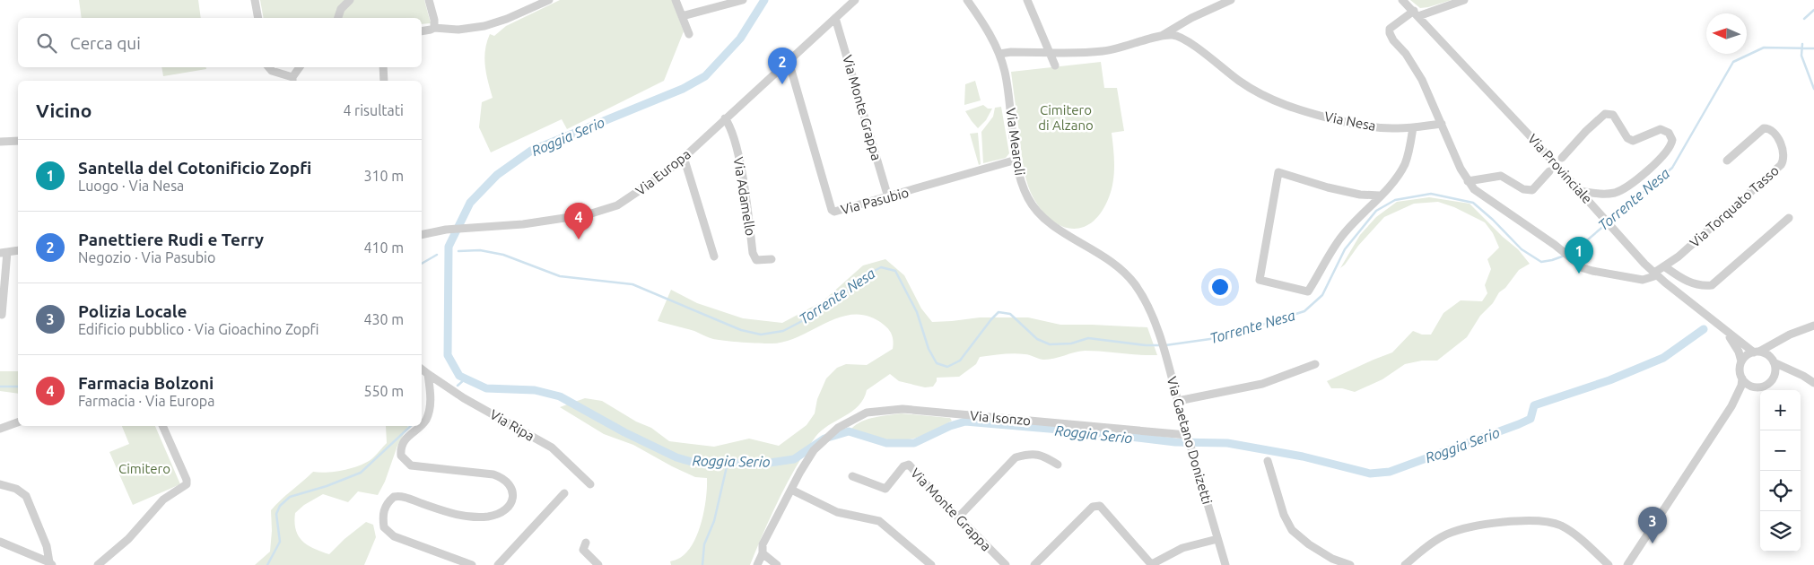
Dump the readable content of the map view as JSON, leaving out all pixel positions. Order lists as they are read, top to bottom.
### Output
{
  "streets": {
    "street": [
      "Via Monte Grappa",
      "Via Nesa",
      "Via Mearoli",
      "Via Provinciale",
      "Via Europa",
      "Via Adamello",
      "Via Pasubio",
      "Via Torquato Tasso",
      "Via Isonzo",
      "Via Ripa",
      "Via Gaetano Donizetti"
    ]
  },
  "crossings": [
    ["Via Monte Grappa", "Via Europa"],
    ["Via Monte Grappa", "Via Pasubio"],
    ["Via Nesa", "Via Mearoli"],
    ["Via Mearoli", "Via Pasubio"],
    ["Via Mearoli", "Via Gaetano Donizetti"],
    ["Via Provinciale", "Via Torquato Tasso"],
    ["Via Europa", "Via Adamello"],
    ["Via Europa", "Via Pasubio"],
    ["Via Isonzo", "Via Gaetano Donizetti"]
  ],
  "water": ["Roggia Serio", "Torrente Nesa"],
  "parks": ["Cimitero di Alzano", "Cimitero"],
  "north": "left",
  "page": {
    "search": "Cerca qui",
    "pins": [
      "2",
      "4",
      "1",
      "3"
    ],
    "heading": ["Vicino", "4 risultati"],
    "list": [
      {
        "mark": "1",
        "name": "Santella del Cotonificio Zopfi",
        "note": "Luogo · Via Nesa",
        "value": "310 m"
      },
      {
        "mark": "2",
        "name": "Panettiere Rudi e Terry",
        "note": "Negozio · Via Pasubio",
        "value": "410 m"
      },
      {
        "mark": "3",
        "name": "Polizia Locale",
        "note": "Edificio pubblico · Via Gioachino Zopfi",
        "value": "430 m"
      },
      {
        "mark": "4",
        "name": "Farmacia Bolzoni",
        "note": "Farmacia · Via Europa",
        "value": "550 m"
      }
    ],
    "map_buttons": ["+", "−"]
  }
}
